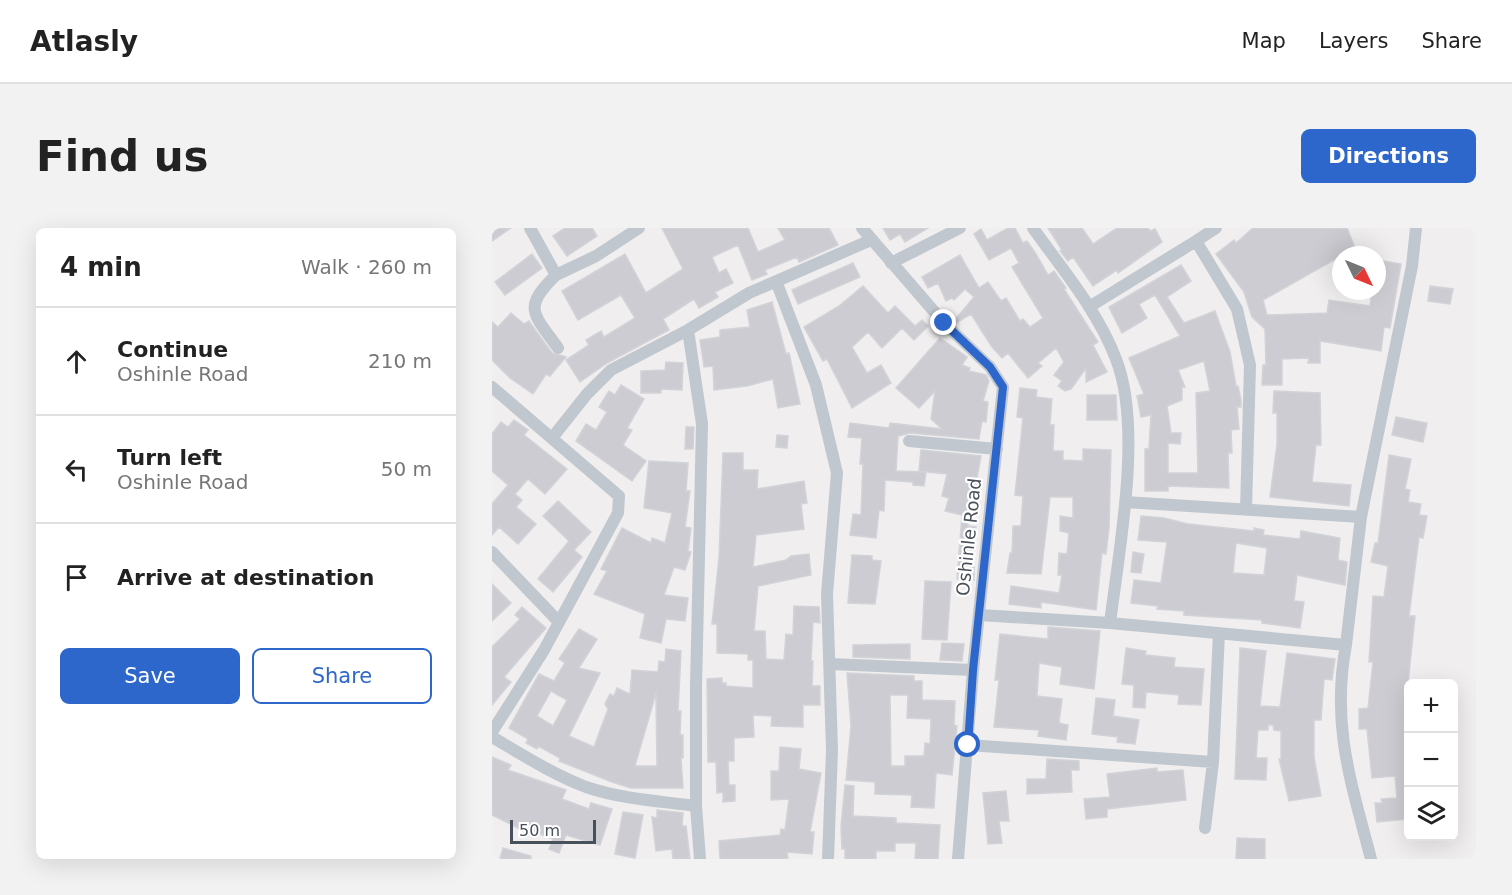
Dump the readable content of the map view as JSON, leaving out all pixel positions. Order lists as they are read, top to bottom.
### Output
{
  "streets": {
    "street": ["Oshinle Road"]
  },
  "scale_bar": "50 m",
  "north": "bottom right",
  "page": {
    "header": "Atlasly",
    "nav": ["Map", "Layers", "Share"],
    "buttons": [
      "Directions",
      ["Save", "Share"]
    ],
    "title": "Find us",
    "heading": ["4 min", "Walk · 260 m"],
    "list": [
      ["Continue", "Oshinle Road", "210 m"],
      ["Turn left", "Oshinle Road", "50 m"],
      "Arrive at destination"
    ],
    "map_buttons": ["+", "−"],
    "scale": "50 m"
  }
}
